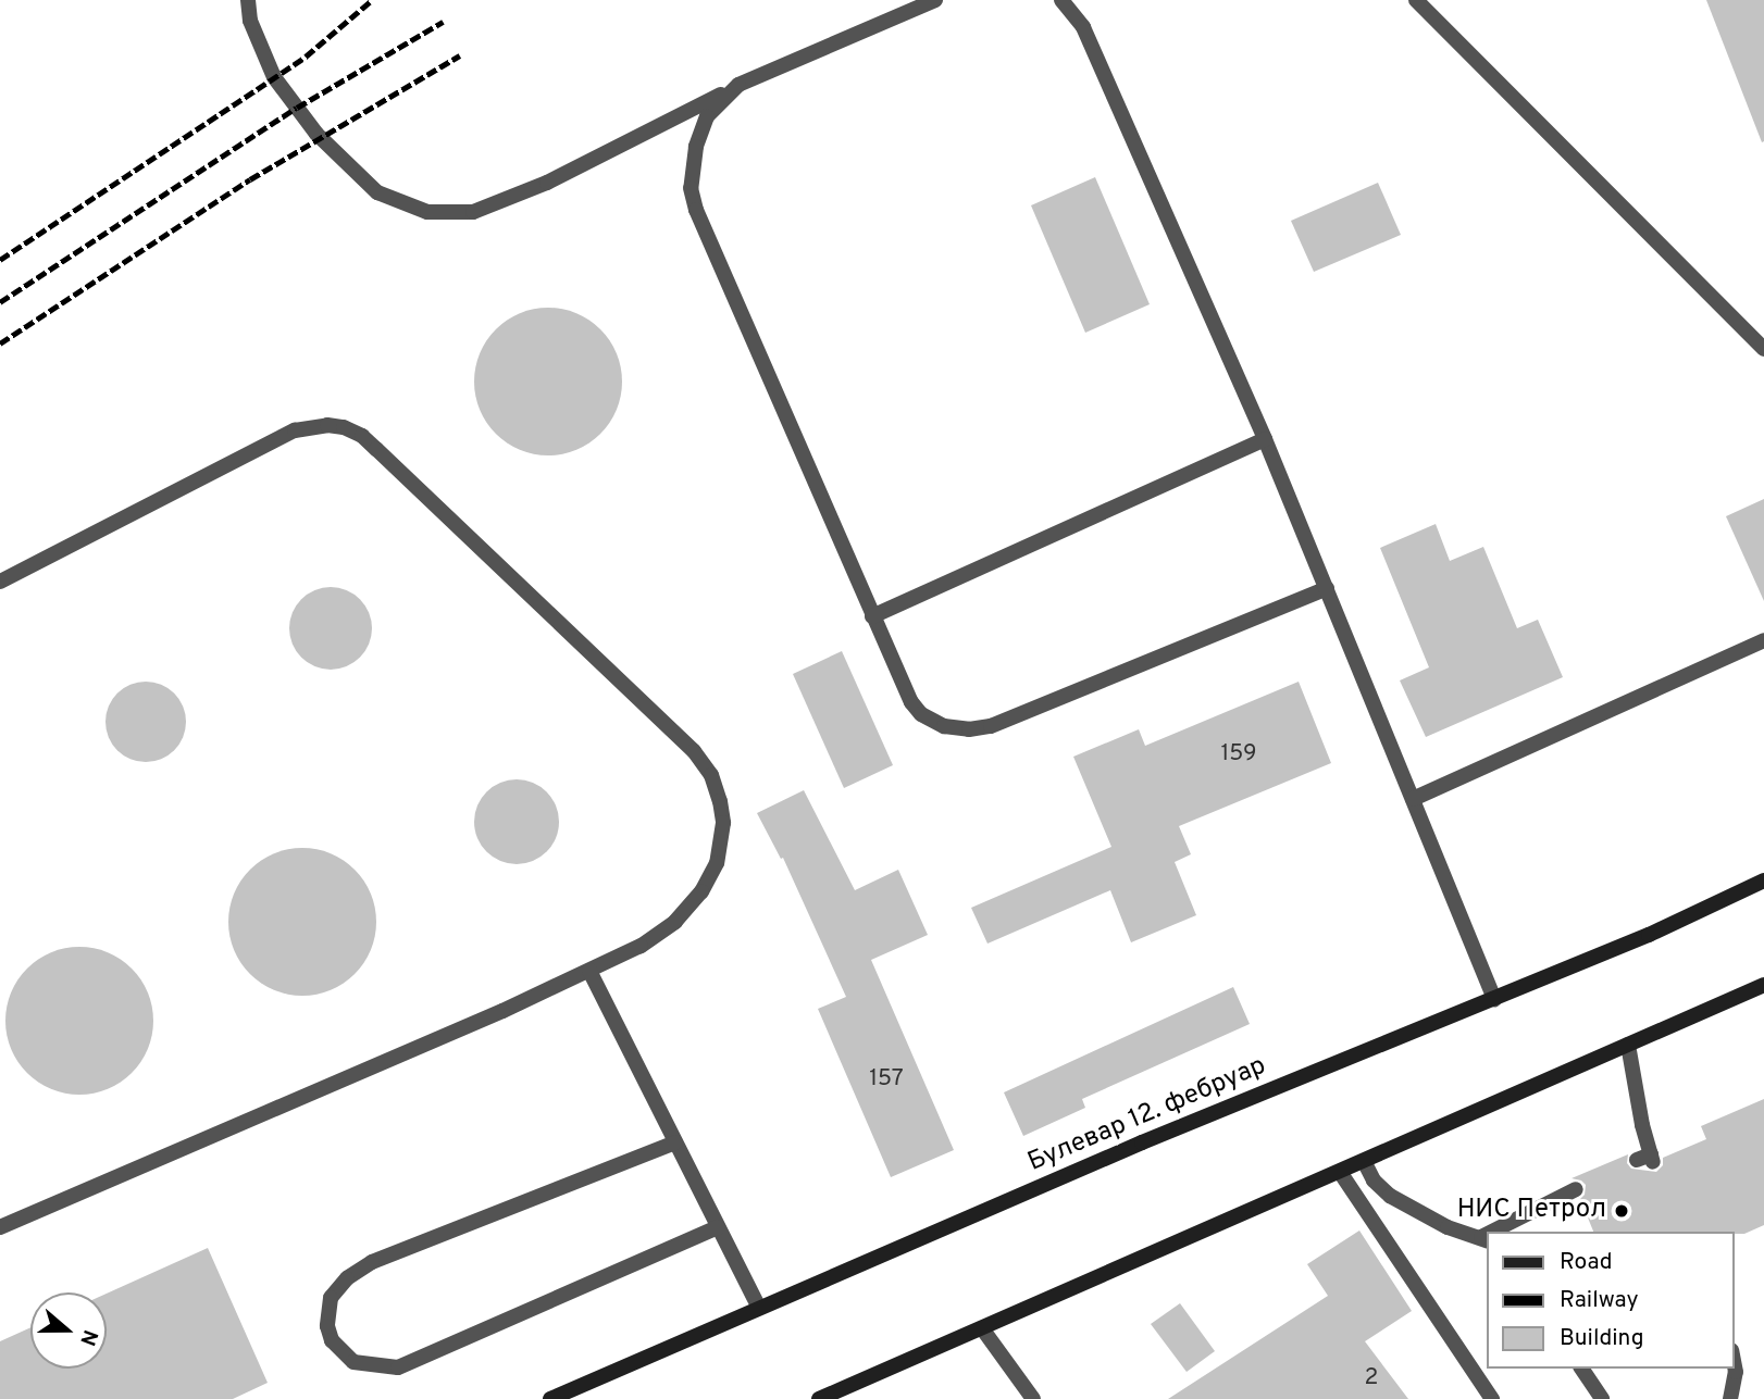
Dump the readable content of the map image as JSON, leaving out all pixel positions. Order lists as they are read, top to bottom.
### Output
{
  "streets": {
    "main road": ["Булевар 12. фебруар"]
  },
  "places": ["НИС Петрол"],
  "house_numbers": ["159", "157", "2"],
  "legend": ["Road", "Railway", "Building"],
  "north": "right"
}
